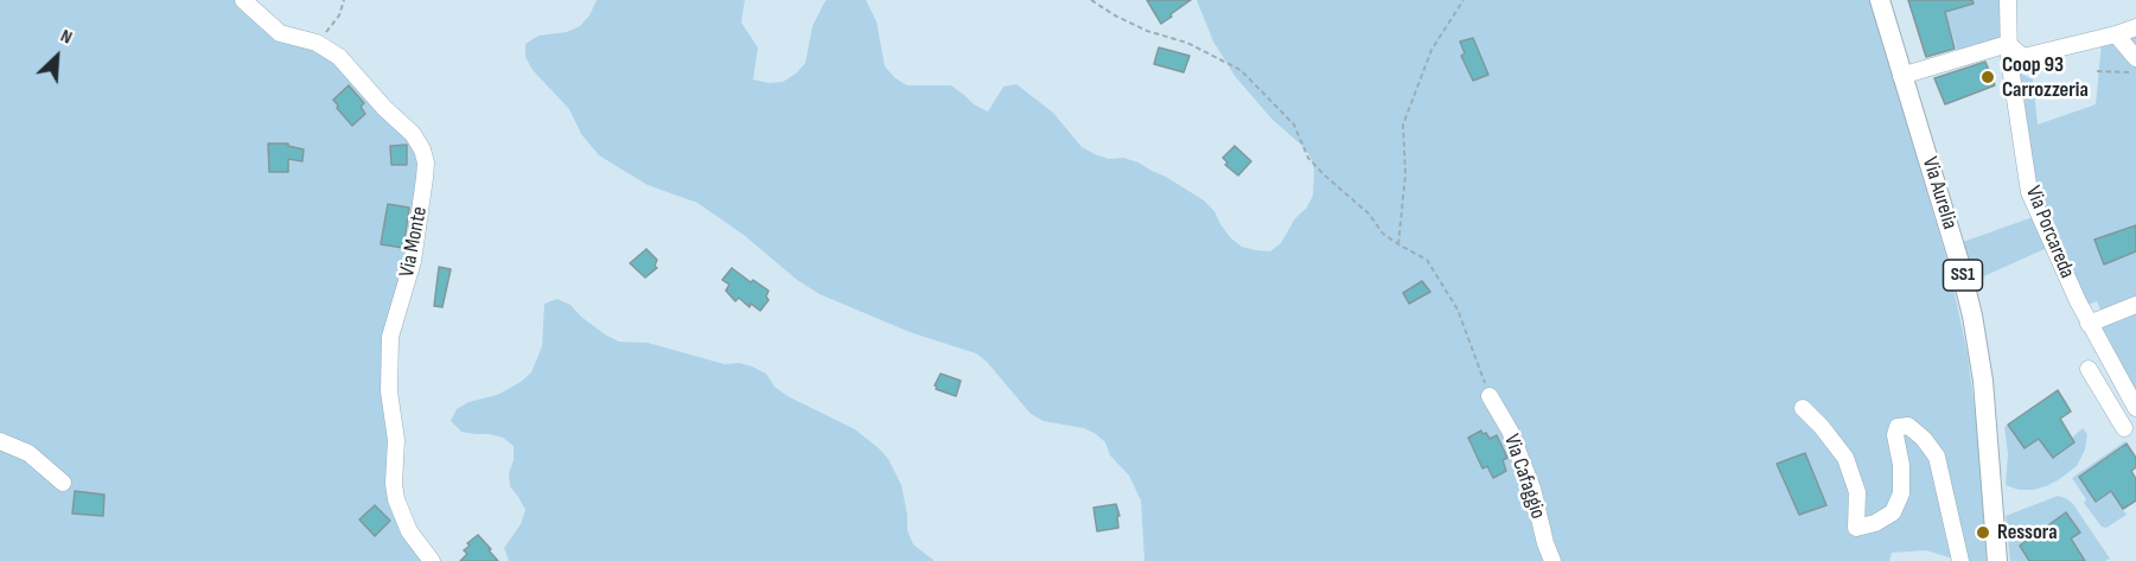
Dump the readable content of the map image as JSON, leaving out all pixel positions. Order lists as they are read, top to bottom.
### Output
{
  "streets": {
    "main road": ["Via Aurelia", "SS1"],
    "street": ["Via Porcareda", "Via Monte", "Via Cafaggio"]
  },
  "places": ["Coop 93 Carrozzeria", "Ressora"],
  "north": "top right"
}
